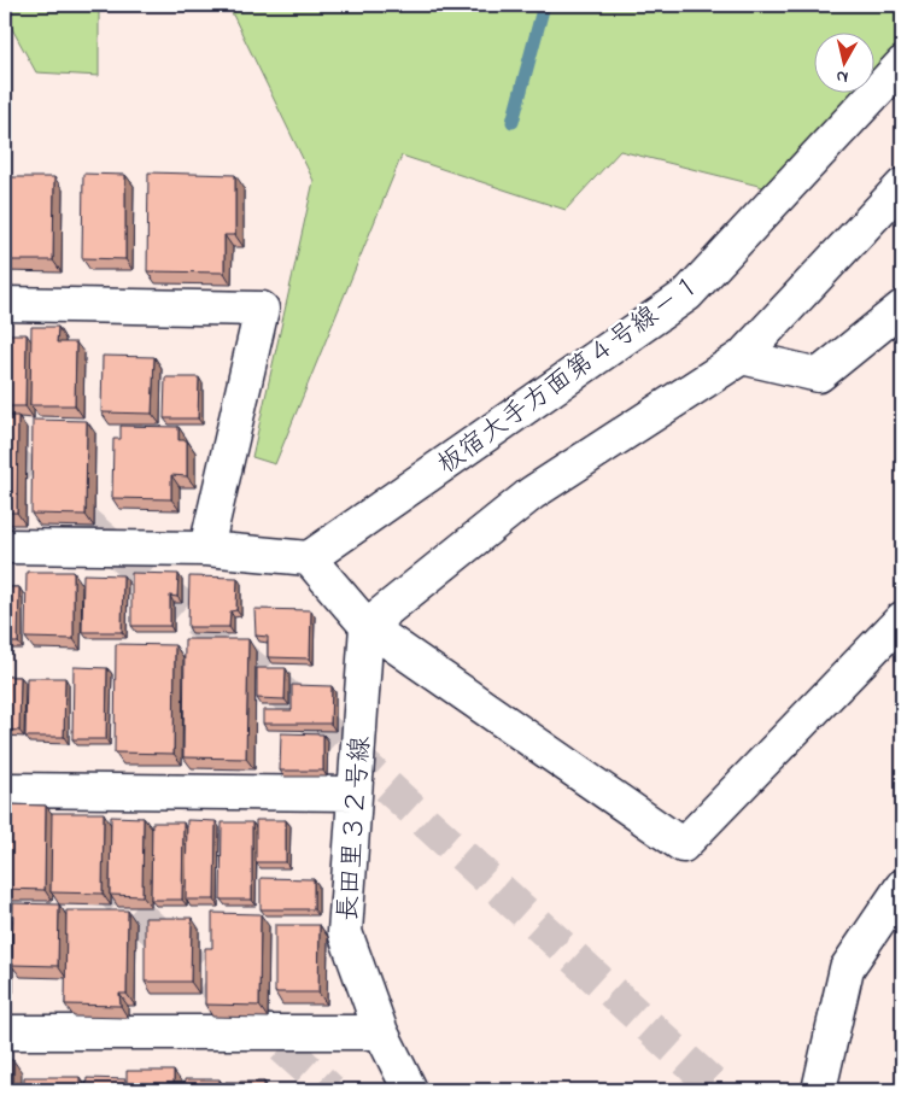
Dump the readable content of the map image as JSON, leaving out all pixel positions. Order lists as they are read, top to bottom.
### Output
{
  "streets": {
    "street": ["板宿大手方面第４号線－１", "長田里３２号線"]
  },
  "north": "bottom"
}
